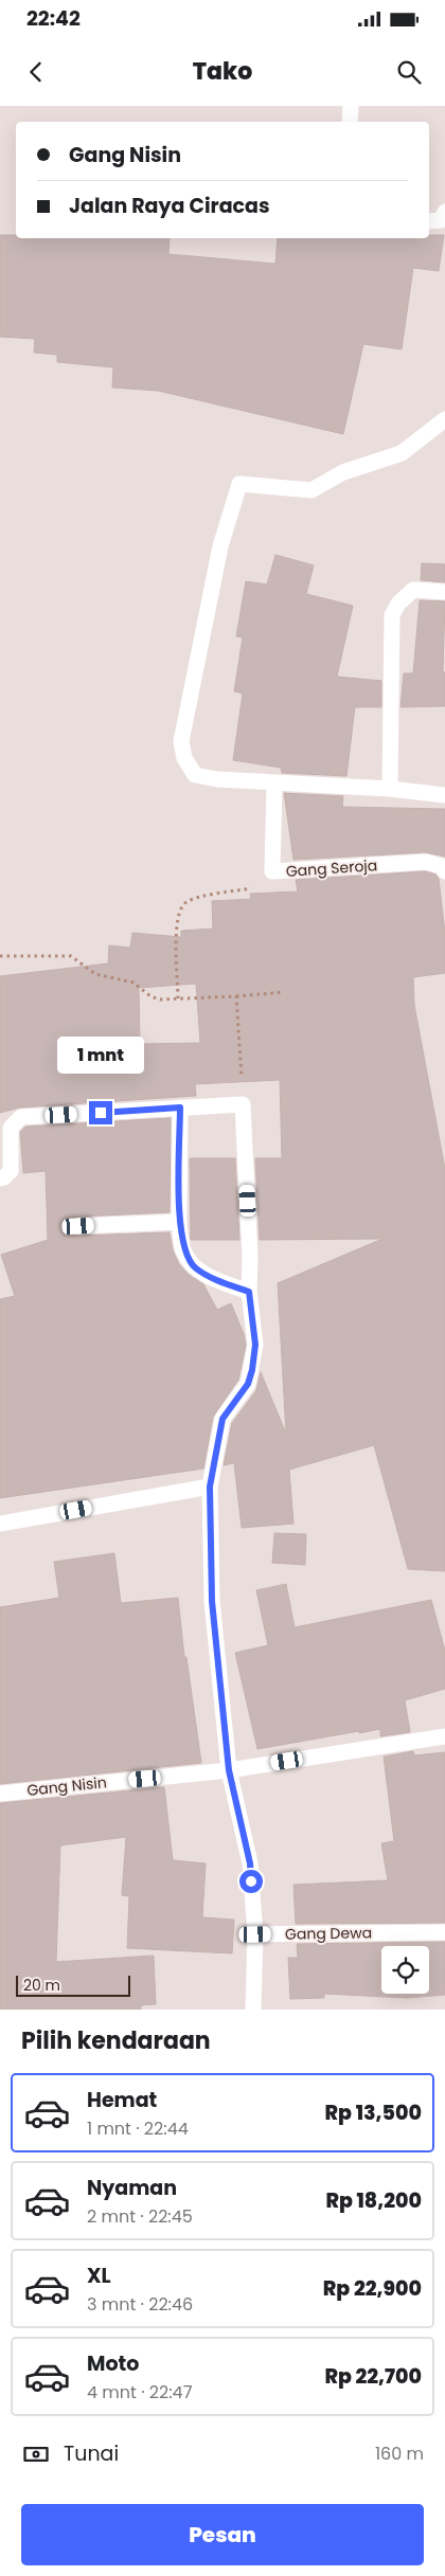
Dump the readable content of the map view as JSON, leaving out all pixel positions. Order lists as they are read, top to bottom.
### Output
{
  "streets": {
    "street": ["Gang Seroja", "Gang Nisin", "Gang Dewa"]
  },
  "scale_bar": "20 m",
  "page": {
    "status": "22:42",
    "header": "Tako",
    "banner": ["Gang Nisin", "Jalan Raya Ciracas"],
    "bubble": "1 mnt",
    "scale": "20 m",
    "heading": "Pilih kendaraan",
    "list": [
      {
        "name": "Hemat",
        "note": "1 mnt · 22:44",
        "value": "Rp 13,500"
      },
      {
        "name": "Nyaman",
        "note": "2 mnt · 22:45",
        "value": "Rp 18,200"
      },
      {
        "name": "XL",
        "note": "3 mnt · 22:46",
        "value": "Rp 22,900"
      },
      {
        "name": "Moto",
        "note": "4 mnt · 22:47",
        "value": "Rp 22,700"
      }
    ],
    "pay": ["Tunai", "160 m"],
    "buttons": "Pesan"
  }
}
